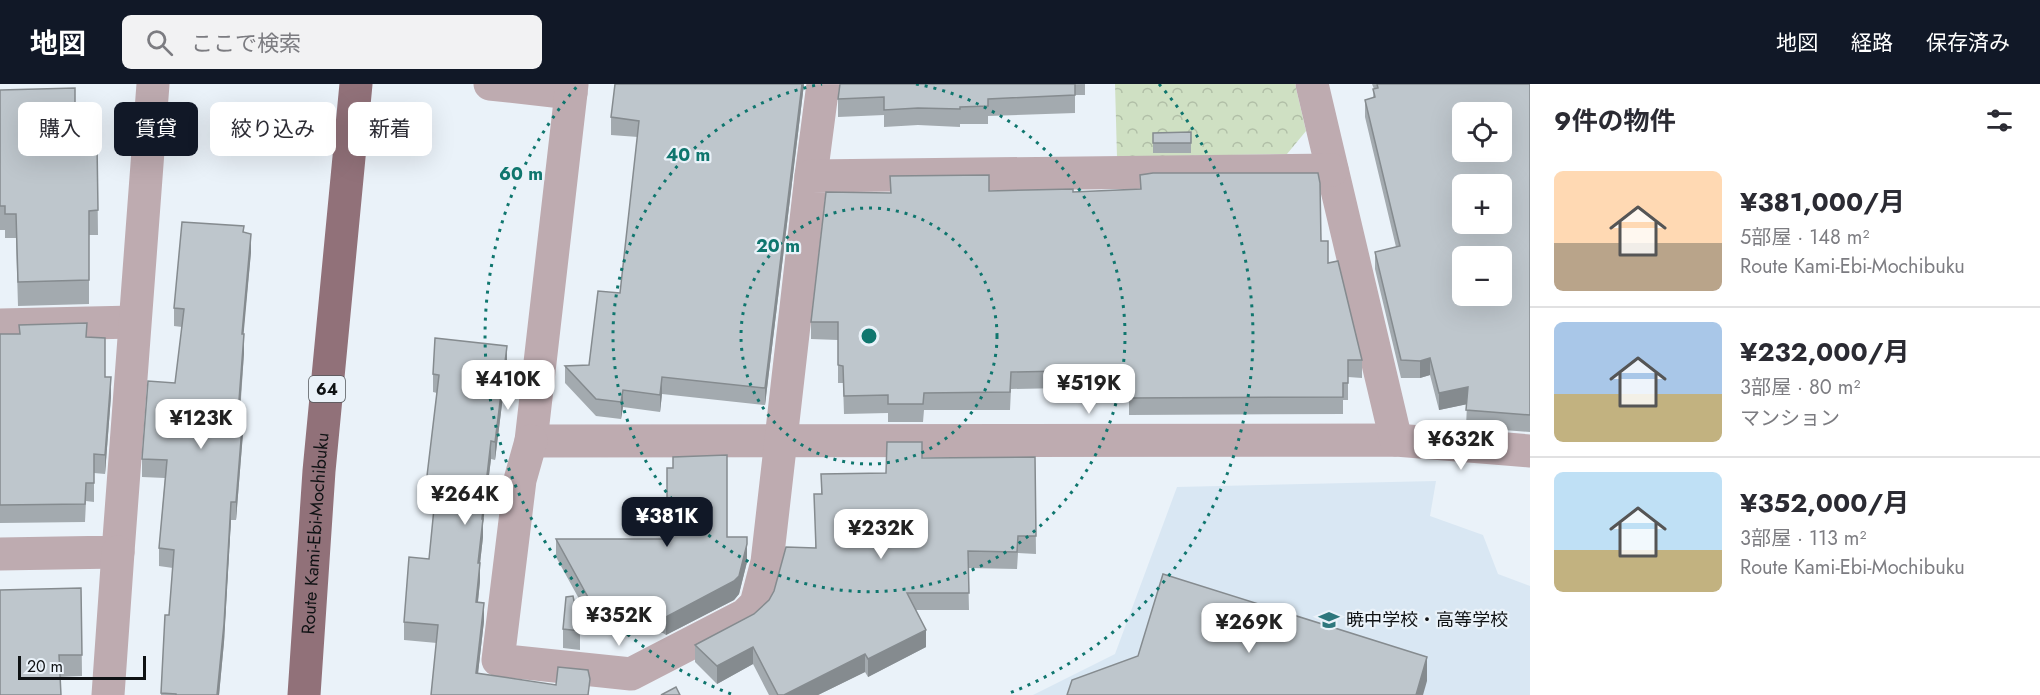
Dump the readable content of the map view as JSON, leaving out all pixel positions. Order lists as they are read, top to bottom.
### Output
{
  "streets": {
    "main road": ["64", "Route Kami-Ebi-Mochibuku"]
  },
  "places": {
    "school or university": ["暁中学校・高等学校"]
  },
  "scale_bar": "20 m",
  "page": {
    "header": "地図",
    "search": "ここで検索",
    "nav": ["地図", "経路", "保存済み"],
    "heading": "9件の物件",
    "map_buttons": ["+", "−"],
    "chip": [
      "購入",
      "賃貸",
      "絞り込み",
      "新着"
    ],
    "list": [
      {
        "name": "¥381,000/月",
        "note": "5部屋 · 148 m² · Route Kami-Ebi-Mochibuku"
      },
      {
        "name": "¥232,000/月",
        "note": "3部屋 · 80 m² · マンション"
      },
      {
        "name": "¥352,000/月",
        "note": "3部屋 · 113 m² · Route Kami-Ebi-Mochibuku"
      }
    ],
    "price": [
      "¥410K",
      "¥519K",
      "¥123K",
      "¥632K",
      "¥264K",
      "¥381K",
      "¥232K",
      "¥352K",
      "¥269K"
    ],
    "scale": "20 m"
  },
  "rings": ["40 m", "60 m", "20 m"]
}
